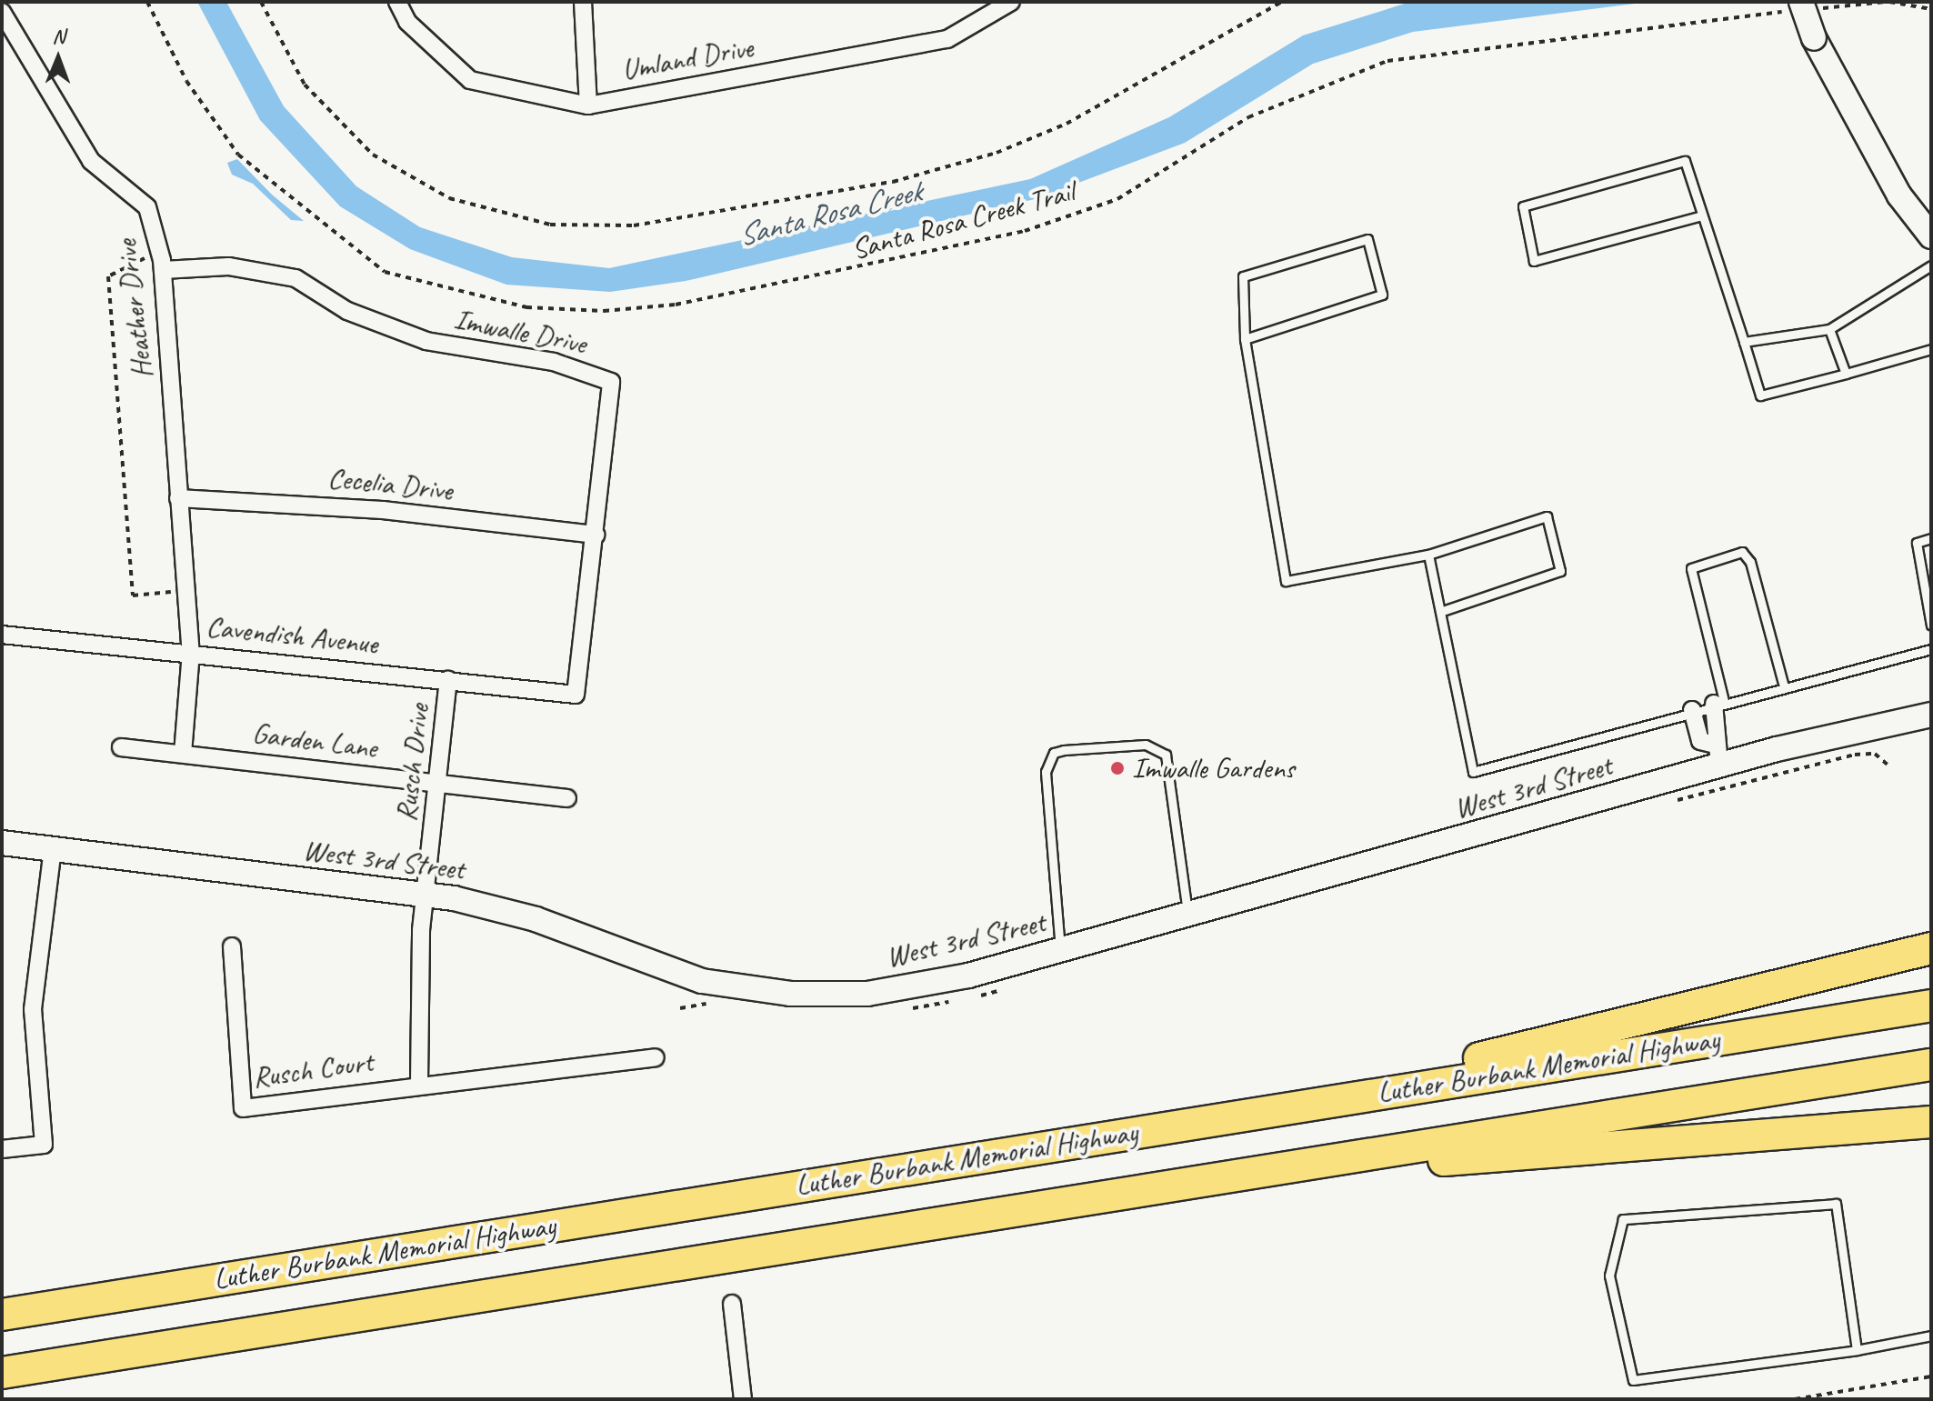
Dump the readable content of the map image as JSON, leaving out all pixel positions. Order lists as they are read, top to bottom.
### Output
{
  "streets": {
    "highway": ["Luther Burbank Memorial Highway"],
    "main road": ["West 3rd Street"],
    "street": [
      "Umland Drive",
      "Heather Drive",
      "Imwalle Drive",
      "Cecelia Drive",
      "Cavendish Avenue",
      "Garden Lane",
      "Rusch Drive",
      "Rusch Court"
    ],
    "path": ["Santa Rosa Creek Trail"]
  },
  "crossings": [
    ["Heather Drive", "Imwalle Drive"],
    ["Heather Drive", "Cecelia Drive"],
    ["Heather Drive", "Cavendish Avenue"],
    ["Imwalle Drive", "Cecelia Drive"],
    ["Imwalle Drive", "Cavendish Avenue"],
    ["Cavendish Avenue", "Rusch Drive"],
    ["Garden Lane", "Rusch Drive"],
    ["Rusch Drive", "West 3rd Street"]
  ],
  "water": ["Santa Rosa Creek"],
  "places": ["Imwalle Gardens"],
  "north": "top"
}
